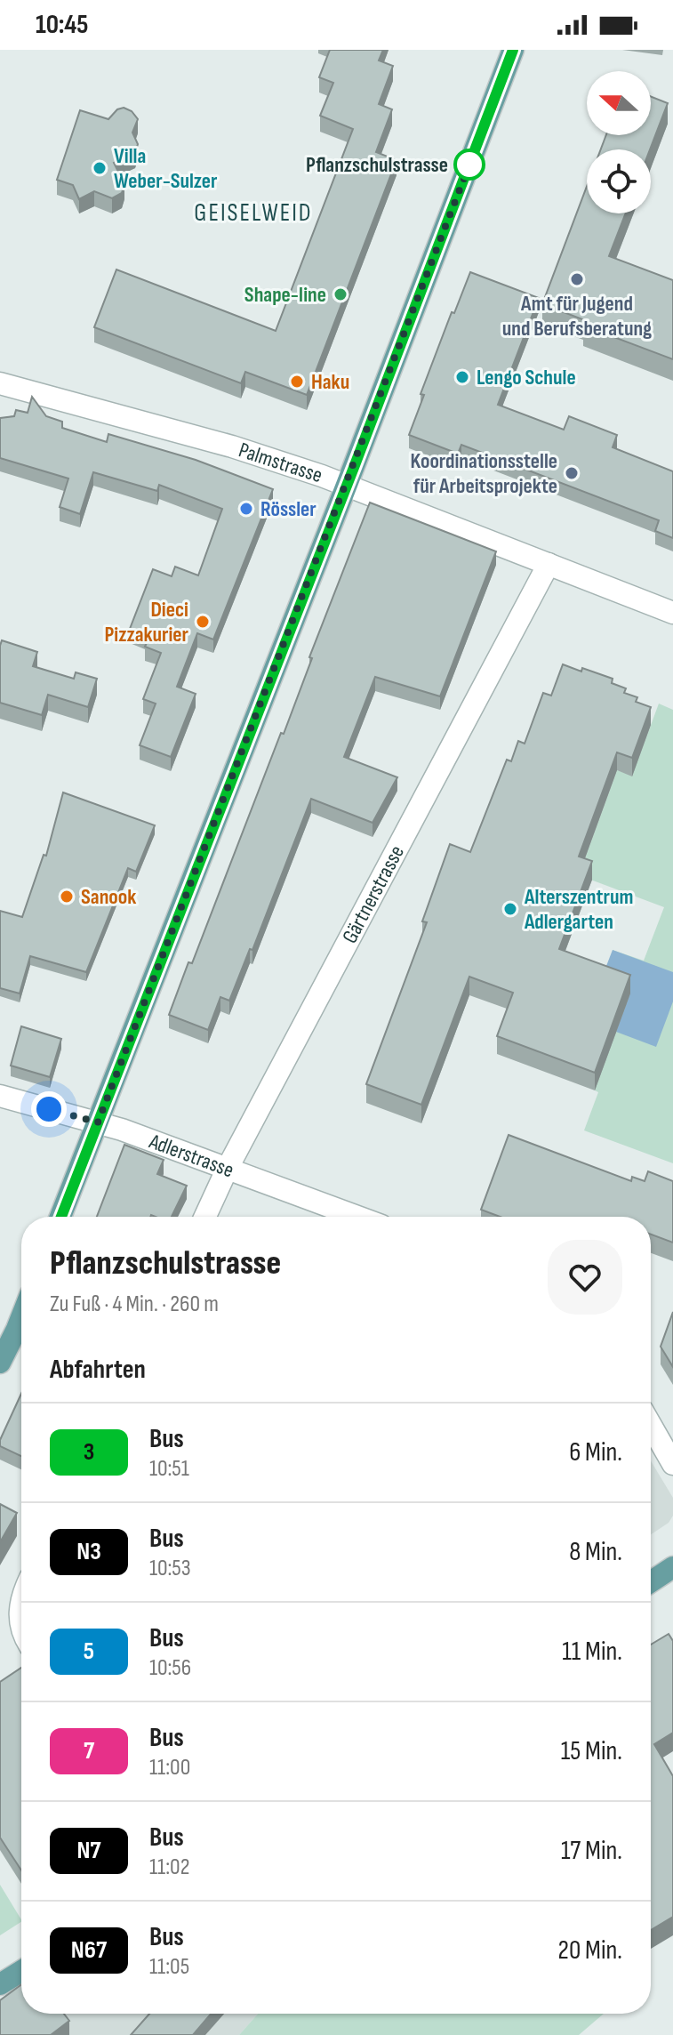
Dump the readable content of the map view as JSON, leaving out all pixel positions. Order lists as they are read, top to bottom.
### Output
{
  "streets": {
    "street": ["Palmstrasse", "Gärtnerstrasse", "Adlerstrasse"]
  },
  "crossings": [
    ["Palmstrasse", "Gärtnerstrasse"],
    ["Gärtnerstrasse", "Adlerstrasse"]
  ],
  "districts": ["GEISELWEID"],
  "places": [
    "Pflanzschulstrasse",
    "Villa Weber-Sulzer",
    "Amt für Jugend und Berufsberatung",
    "Shape-line",
    "Lengo Schule",
    "Haku",
    "Koordinationsstelle für Arbeitsprojekte",
    "Rössler",
    "Dieci Pizzakurier",
    "Sanook",
    "Alterszentrum Adlergarten"
  ],
  "lines": ["bus line 3"],
  "north": "left",
  "page": {
    "status": "10:45",
    "heading": [
      ["Pflanzschulstrasse", "Zu Fuß · 4 Min. · 260 m"],
      "Abfahrten"
    ],
    "list": [
      {
        "mark": "3",
        "name": "Bus",
        "note": "10:51",
        "value": "6 Min."
      },
      {
        "mark": "N3",
        "name": "Bus",
        "note": "10:53",
        "value": "8 Min."
      },
      {
        "mark": "5",
        "name": "Bus",
        "note": "10:56",
        "value": "11 Min."
      },
      {
        "mark": "7",
        "name": "Bus",
        "note": "11:00",
        "value": "15 Min."
      },
      {
        "mark": "N7",
        "name": "Bus",
        "note": "11:02",
        "value": "17 Min."
      },
      {
        "mark": "N67",
        "name": "Bus",
        "note": "11:05",
        "value": "20 Min."
      }
    ]
  }
}
